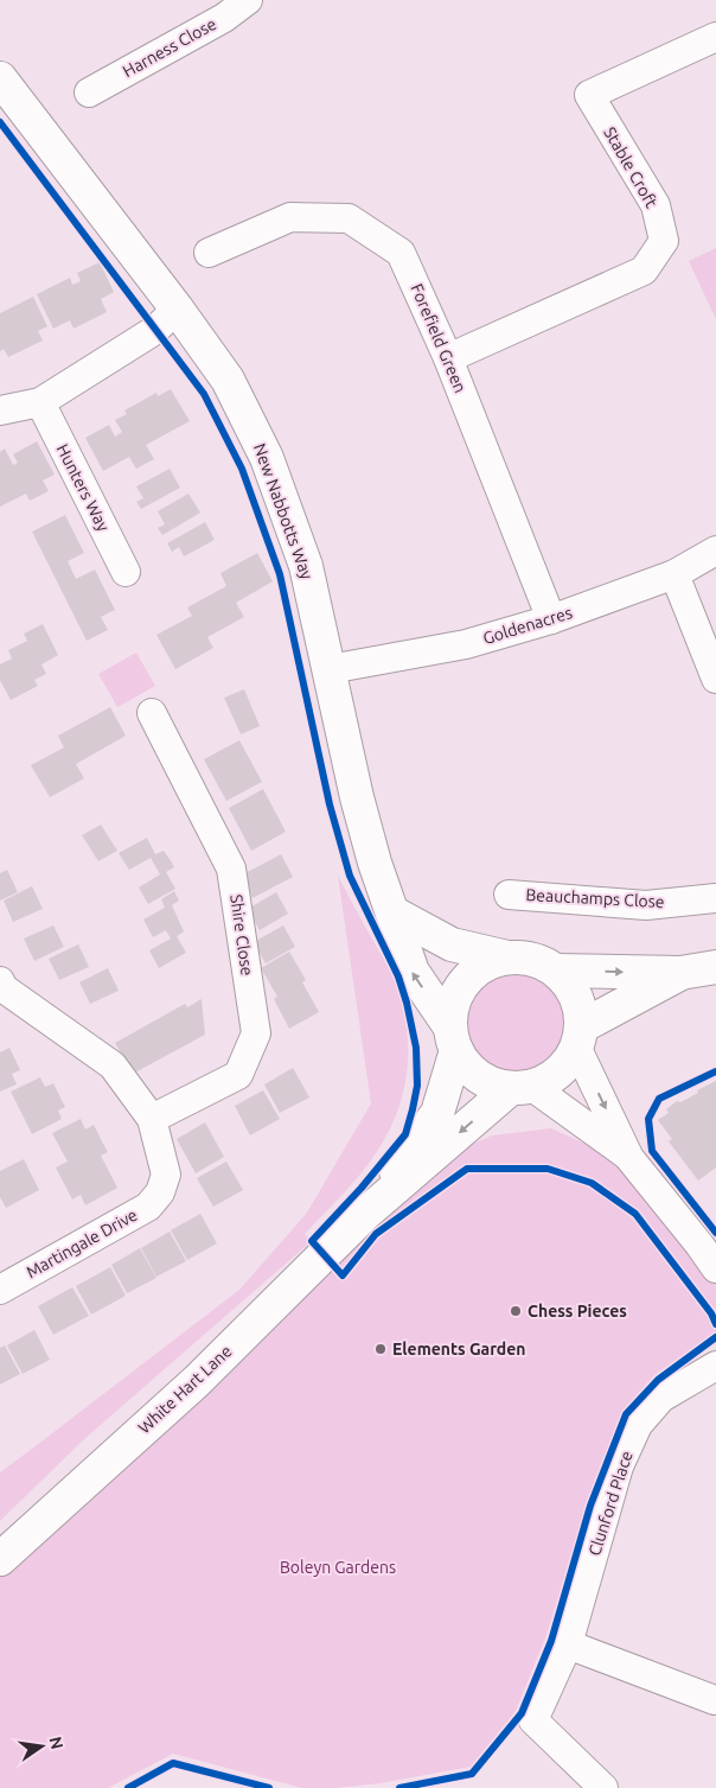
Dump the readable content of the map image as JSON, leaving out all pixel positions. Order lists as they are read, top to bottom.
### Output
{
  "streets": {
    "street": [
      "Harness Close",
      "Stable Croft",
      "Forefield Green",
      "Hunters Way",
      "New Nabbotts Way",
      "Goldenacres",
      "Beauchamps Close",
      "Shire Close",
      "Martingale Drive",
      "White Hart Lane",
      "Clunford Place"
    ]
  },
  "crossings": [
    ["Stable Croft", "Forefield Green"],
    ["Forefield Green", "Goldenacres"],
    ["New Nabbotts Way", "Goldenacres"],
    ["New Nabbotts Way", "White Hart Lane"],
    ["Shire Close", "Martingale Drive"]
  ],
  "parks": ["Boleyn Gardens"],
  "places": ["Chess Pieces", "Elements Garden"],
  "north": "right"
}
